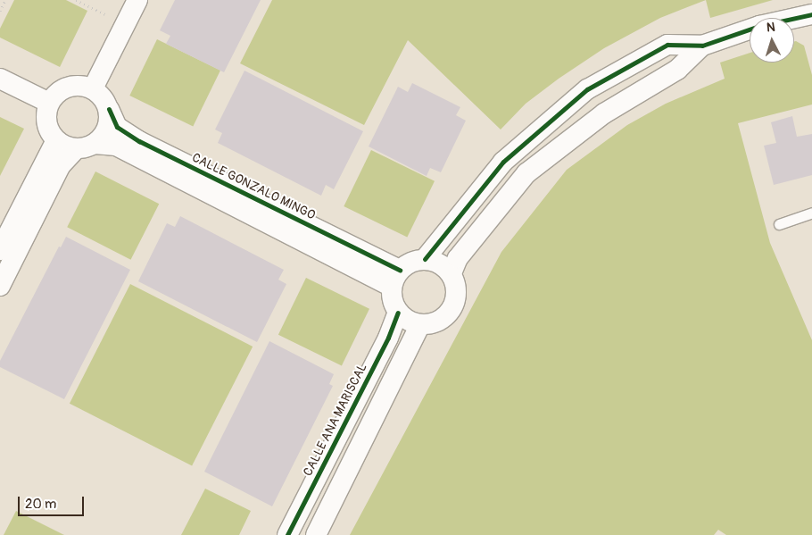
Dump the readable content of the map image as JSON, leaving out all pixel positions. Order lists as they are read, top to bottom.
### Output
{
  "streets": {
    "street": ["CALLE GONZALO MINGO", "CALLE ANA MARISCAL"]
  },
  "crossings": [
    ["CALLE GONZALO MINGO", "CALLE ANA MARISCAL"]
  ],
  "scale_bar": "20 m",
  "north": "top"
}
